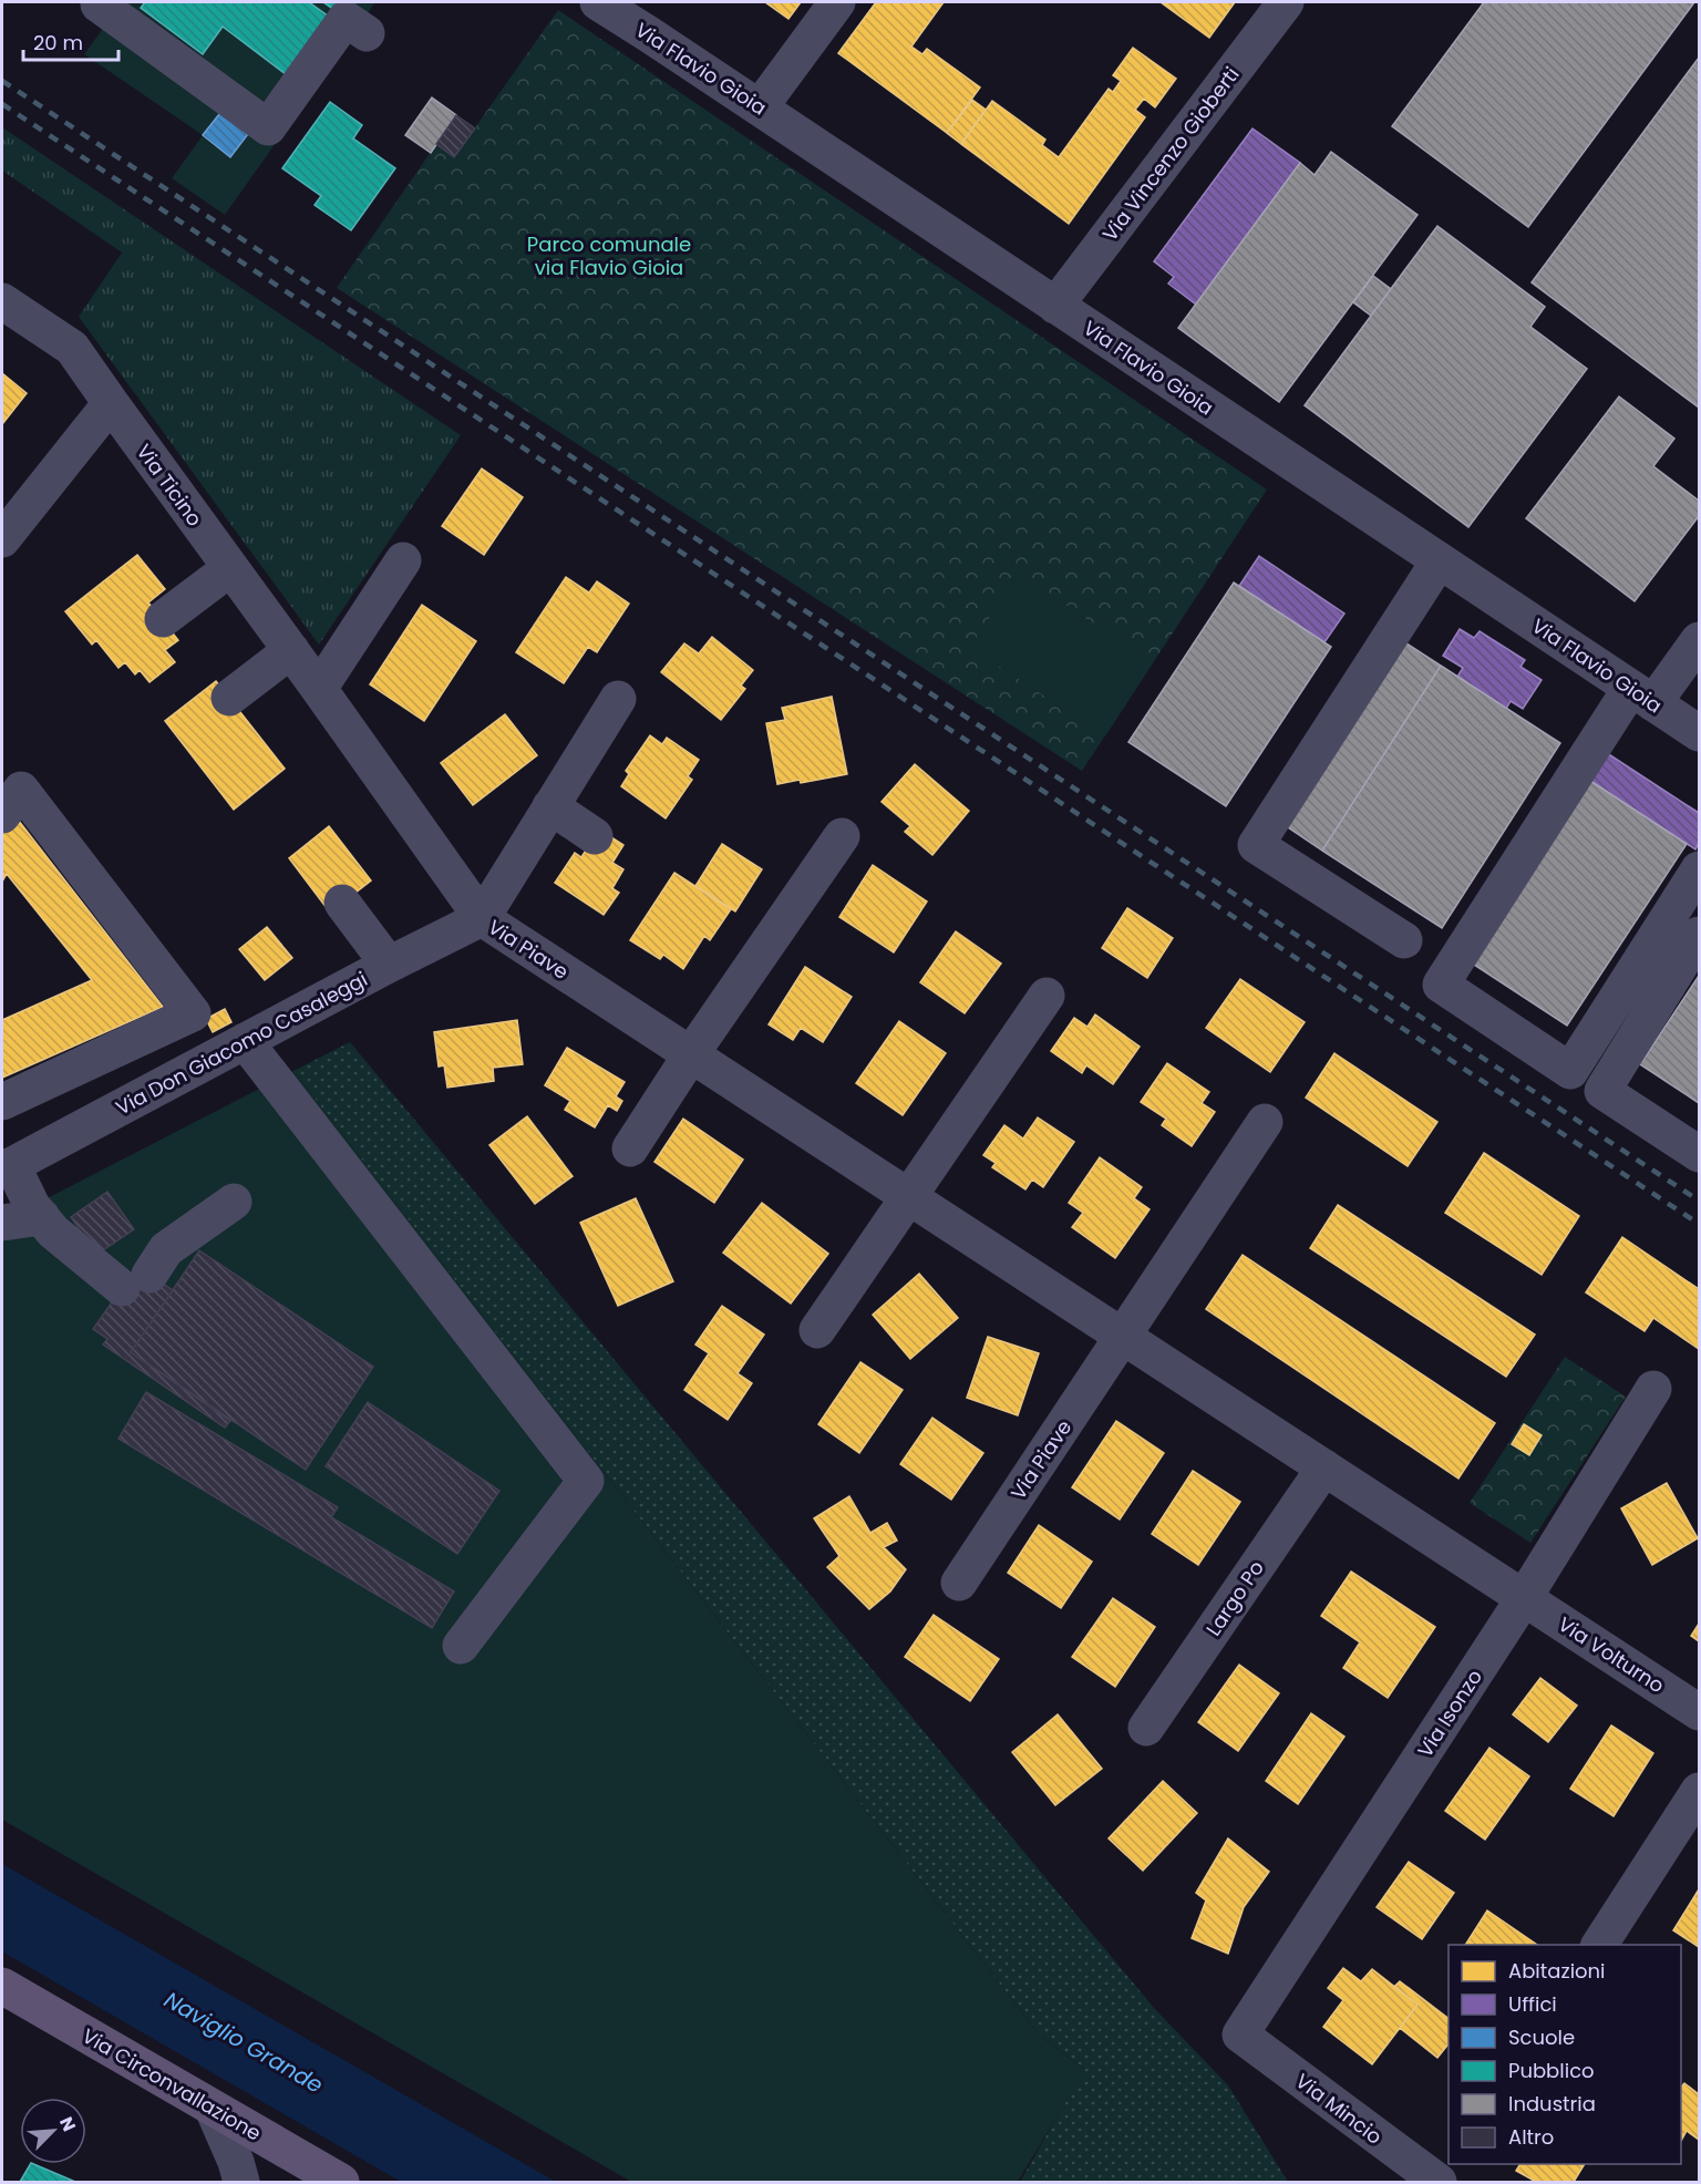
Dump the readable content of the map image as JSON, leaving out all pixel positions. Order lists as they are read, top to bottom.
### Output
{
  "streets": {
    "main road": ["Via Circonvallazione"],
    "street": [
      "Via Flavio Gioia",
      "Via Vincenzo Gioberti",
      "Via Ticino",
      "Via Piave",
      "Via Don Giacomo Casaleggi",
      "Largo Po",
      "Via Volturno",
      "Via Isonzo",
      "Via Mincio"
    ]
  },
  "crossings": [
    ["Via Flavio Gioia", "Via Vincenzo Gioberti"],
    ["Via Ticino", "Via Piave"],
    ["Via Ticino", "Via Don Giacomo Casaleggi"],
    ["Via Piave", "Via Don Giacomo Casaleggi"],
    ["Via Volturno", "Via Isonzo"],
    ["Via Isonzo", "Via Mincio"]
  ],
  "water": ["Naviglio Grande"],
  "parks": ["Parco comunale via Flavio Gioia"],
  "legend": [
    "Abitazioni",
    "Uffici",
    "Scuole",
    "Pubblico",
    "Industria",
    "Altro"
  ],
  "scale_bar": "20 m",
  "north": "top right"
}
